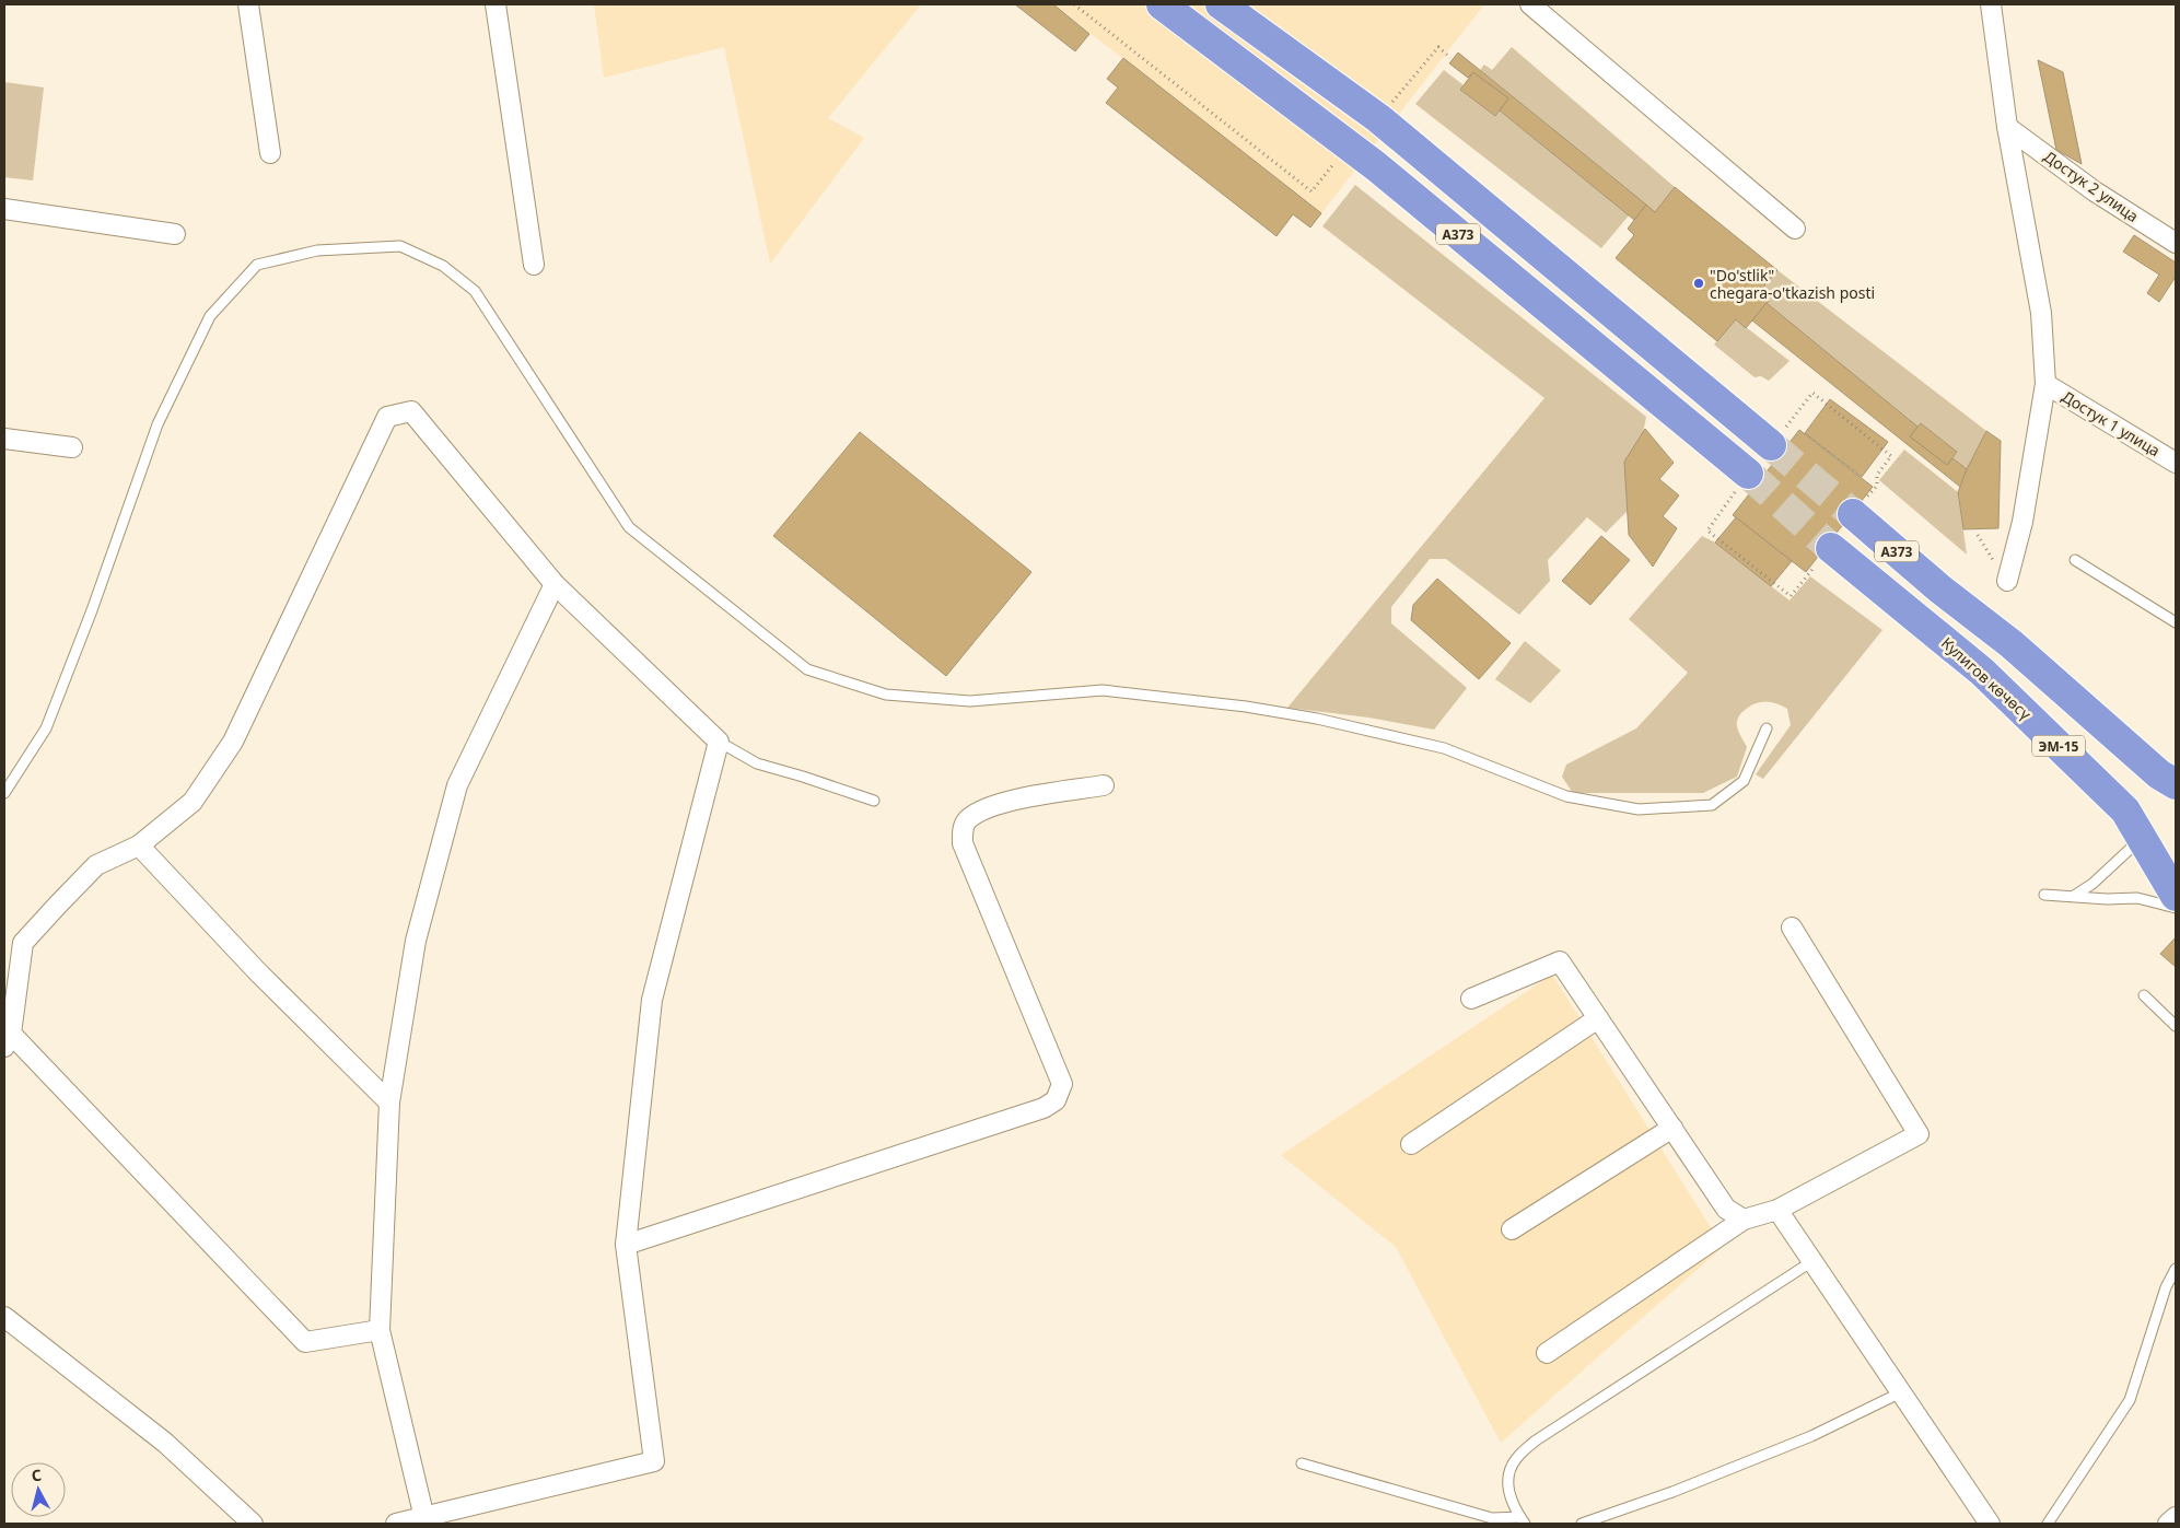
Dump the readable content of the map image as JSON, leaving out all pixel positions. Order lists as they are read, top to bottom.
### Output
{
  "streets": {
    "highway": ["A373", "Кулигов көчөсү", "ЭМ-15"],
    "street": ["Достук 2 улица", "Достук 1 улица"]
  },
  "crossings": [
    ["A373", "Кулигов көчөсү"],
    ["A373", "ЭМ-15"]
  ],
  "places": ["\"Do'stlik\" chegara-o'tkazish posti"],
  "north": "top"
}
